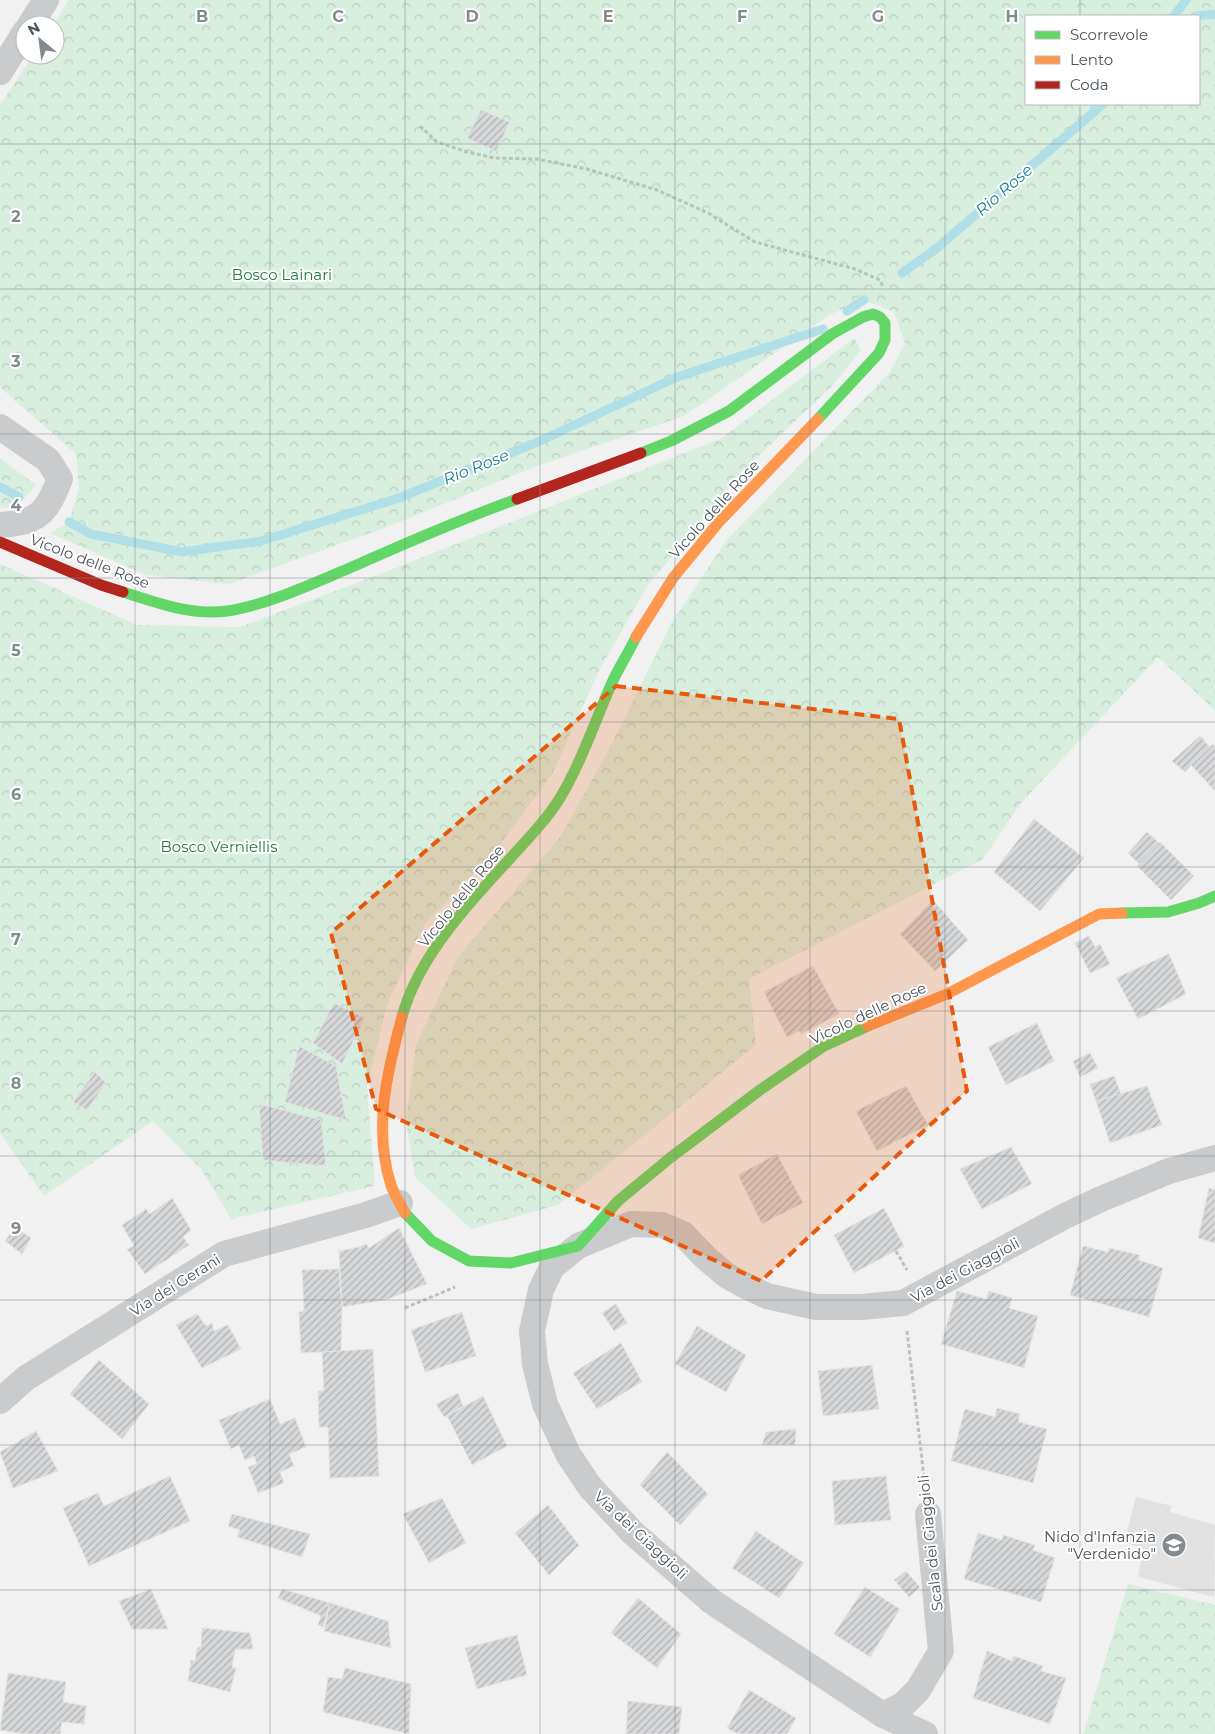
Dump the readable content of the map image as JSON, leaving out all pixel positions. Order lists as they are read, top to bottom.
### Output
{
  "streets": {
    "street": [
      "Vicolo delle Rose",
      "Via dei Giaggioli",
      "Via dei Gerani",
      "Scala dei Giaggioli"
    ]
  },
  "crossings": [
    ["Vicolo delle Rose", "Via dei Giaggioli"],
    ["Vicolo delle Rose", "Via dei Gerani"],
    ["Via dei Giaggioli", "Scala dei Giaggioli"]
  ],
  "water": ["Rio Rose"],
  "parks": ["Bosco Lainari", "Bosco Verniellis"],
  "places": {
    "school or university": ["Nido d'Infanzia \"Verdenido\""]
  },
  "legend": ["Scorrevole", "Lento", "Coda"],
  "north": "top left",
  "grid": {
    "columns": [
      "B",
      "C",
      "D",
      "E",
      "F",
      "G",
      "H"
    ],
    "rows": [
      "2",
      "3",
      "4",
      "5",
      "6",
      "7",
      "8",
      "9"
    ]
  }
}
